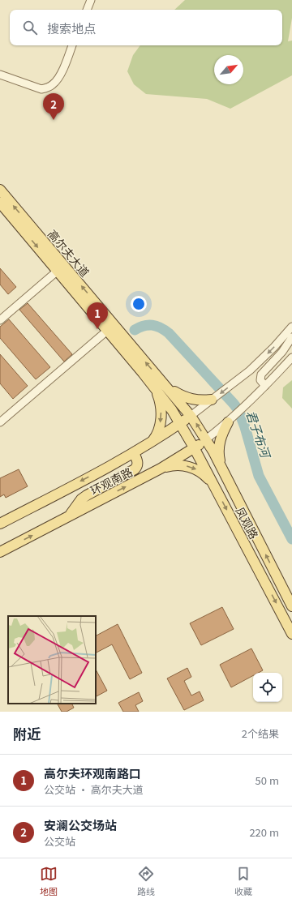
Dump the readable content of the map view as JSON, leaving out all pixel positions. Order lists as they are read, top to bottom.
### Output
{
  "streets": {
    "main road": ["高尔夫大道", "环观南路", "凤观路"]
  },
  "crossings": [
    ["环观南路", "凤观路"]
  ],
  "water": ["君子布河"],
  "north": "top right",
  "page": {
    "search": "搜索地点",
    "pins": ["2", "1"],
    "heading": ["附近", "2个结果"],
    "list": [
      {
        "mark": "1",
        "name": "高尔夫环观南路口",
        "note": "公交站 · 高尔夫大道",
        "value": "50 m"
      },
      {
        "mark": "2",
        "name": "安澜公交场站",
        "note": "公交站",
        "value": "220 m"
      }
    ],
    "nav": ["地图", "路线", "收藏"]
  }
}
